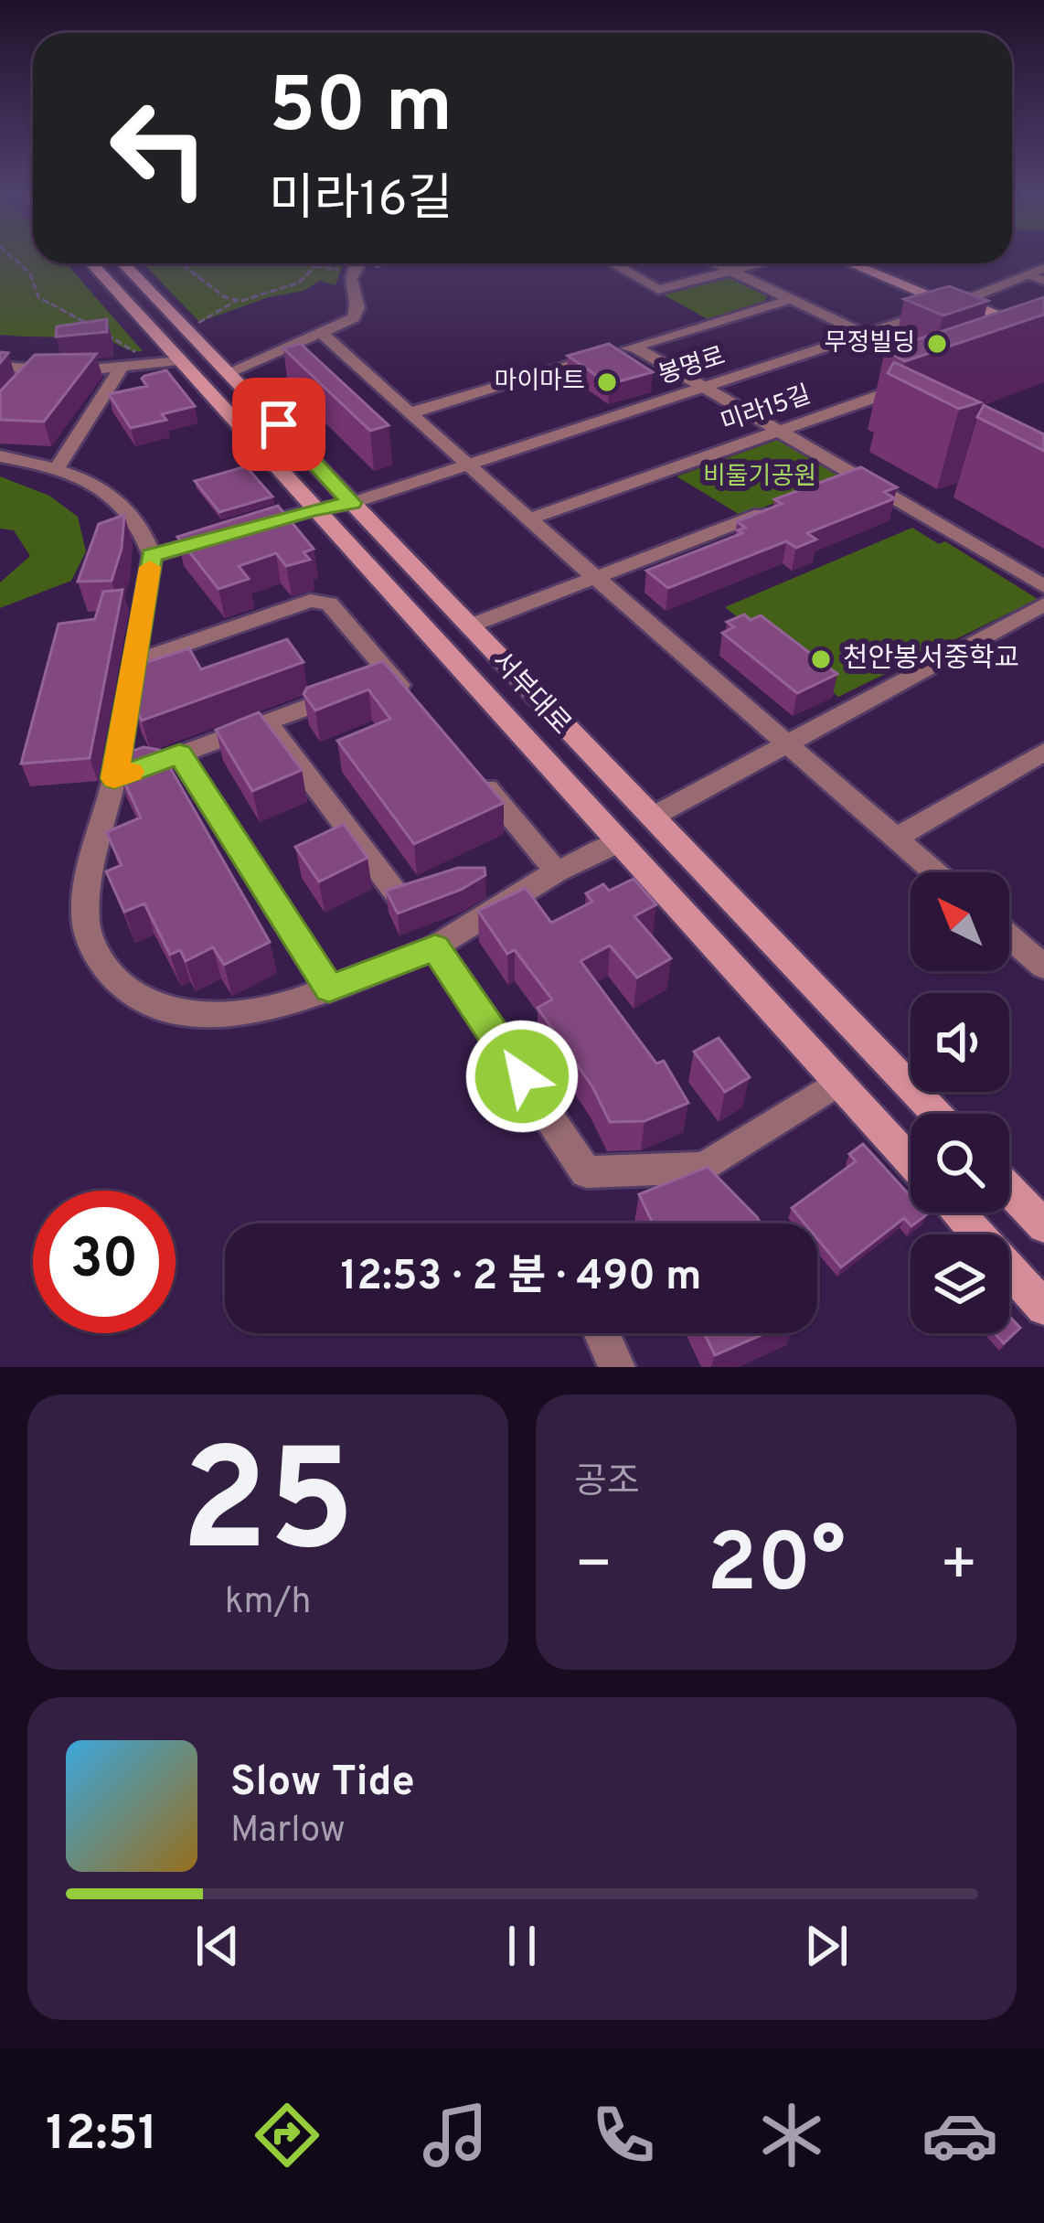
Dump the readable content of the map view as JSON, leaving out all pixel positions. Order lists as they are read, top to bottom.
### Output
{
  "streets": {
    "main road": ["서부대로"],
    "street": ["봉명로", "미라15길"]
  },
  "crossings": [
    ["봉명로", "서부대로"]
  ],
  "parks": ["비둘기공원"],
  "places": ["무정빌딩", "마이마트", "천안봉서중학교"],
  "north": "top left",
  "page": {
    "turn": ["50 m", "미라16길"],
    "limit": "30",
    "trip": "12:53 · 2 분 · 490 m",
    "tile": [
      ["25", "km/h"],
      "공조"
    ],
    "heat": ["−", "20°", "+"],
    "song": ["Slow Tide", "Marlow"],
    "tabs": "12:51"
  }
}
